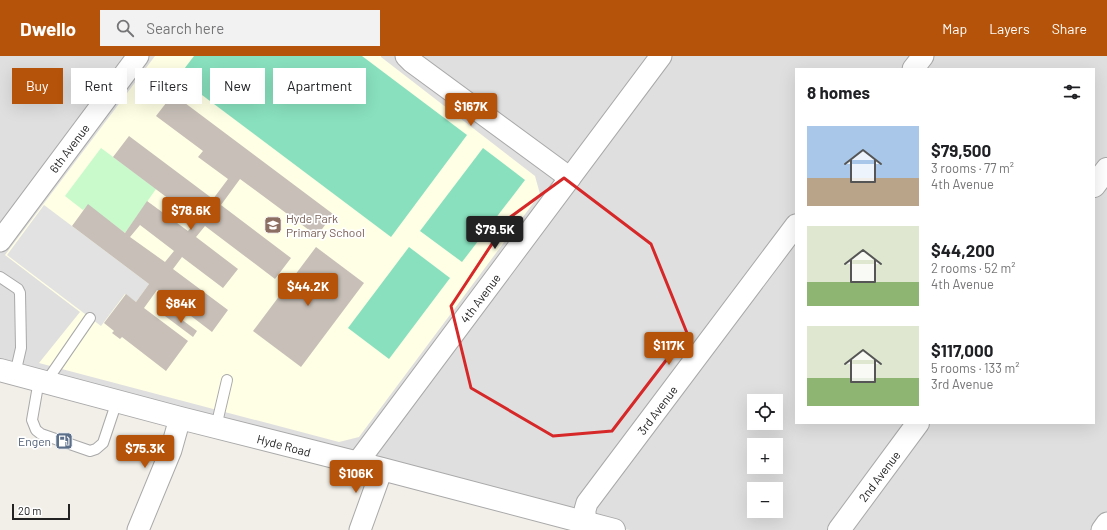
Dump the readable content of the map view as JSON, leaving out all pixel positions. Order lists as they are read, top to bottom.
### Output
{
  "streets": {
    "street": [
      "6th Avenue",
      "4th Avenue",
      "3rd Avenue",
      "Hyde Road",
      "2nd Avenue"
    ]
  },
  "crossings": [
    ["4th Avenue", "Hyde Road"],
    ["3rd Avenue", "Hyde Road"]
  ],
  "places": {
    "school or university": ["Hyde Park Primary School"],
    "fuel station": ["Engen"]
  },
  "scale_bar": "20 m",
  "page": {
    "header": "Dwello",
    "search": "Search here",
    "nav": ["Map", "Layers", "Share"],
    "chip": [
      "Buy",
      "Rent",
      "Filters",
      "New",
      "Apartment"
    ],
    "heading": "8 homes",
    "price": [
      "$167K",
      "$78.6K",
      "$79.5K",
      "$44.2K",
      "$84K",
      "$117K",
      "$75.3K",
      "$106K"
    ],
    "list": [
      {
        "name": "$79,500",
        "note": "3 rooms · 77 m² · 4th Avenue"
      },
      {
        "name": "$44,200",
        "note": "2 rooms · 52 m² · 4th Avenue"
      },
      {
        "name": "$117,000",
        "note": "5 rooms · 133 m² · 3rd Avenue"
      }
    ],
    "map_buttons": ["+", "−"],
    "scale": "20 m"
  }
}
